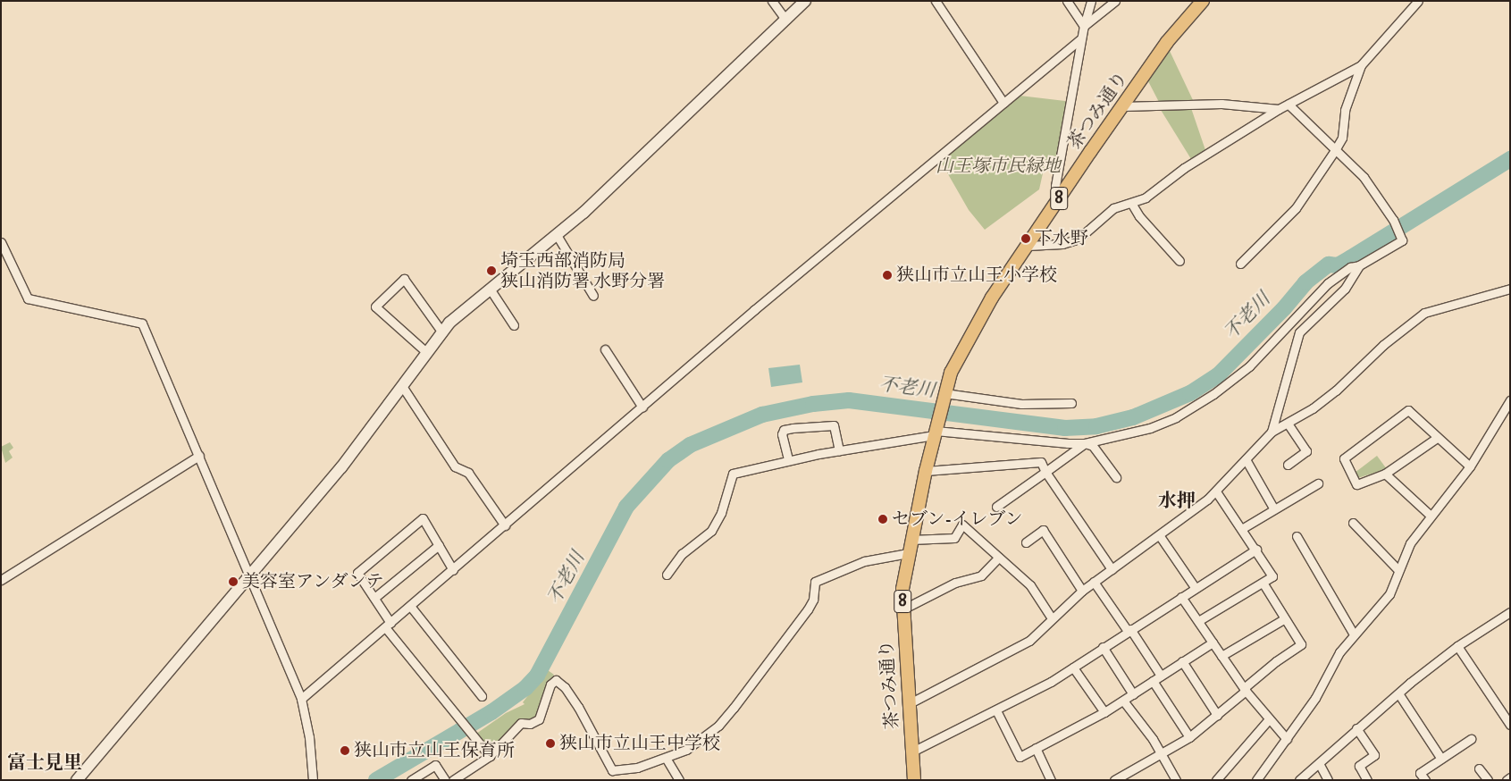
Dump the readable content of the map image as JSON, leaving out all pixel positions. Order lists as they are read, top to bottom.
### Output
{
  "streets": {
    "main road": ["茶つみ通り", "8"]
  },
  "districts": ["水押", "富士見里"],
  "water": ["不老川"],
  "parks": ["山王塚市民緑地"],
  "places": [
    "下水野",
    "埼玉西部消防局 狭山消防署 水野分署",
    "狭山市立山王小学校",
    "セブン-イレブン",
    "美容室アンダンテ",
    "狭山市立山王中学校",
    "狭山市立山王保育所"
  ]
}
